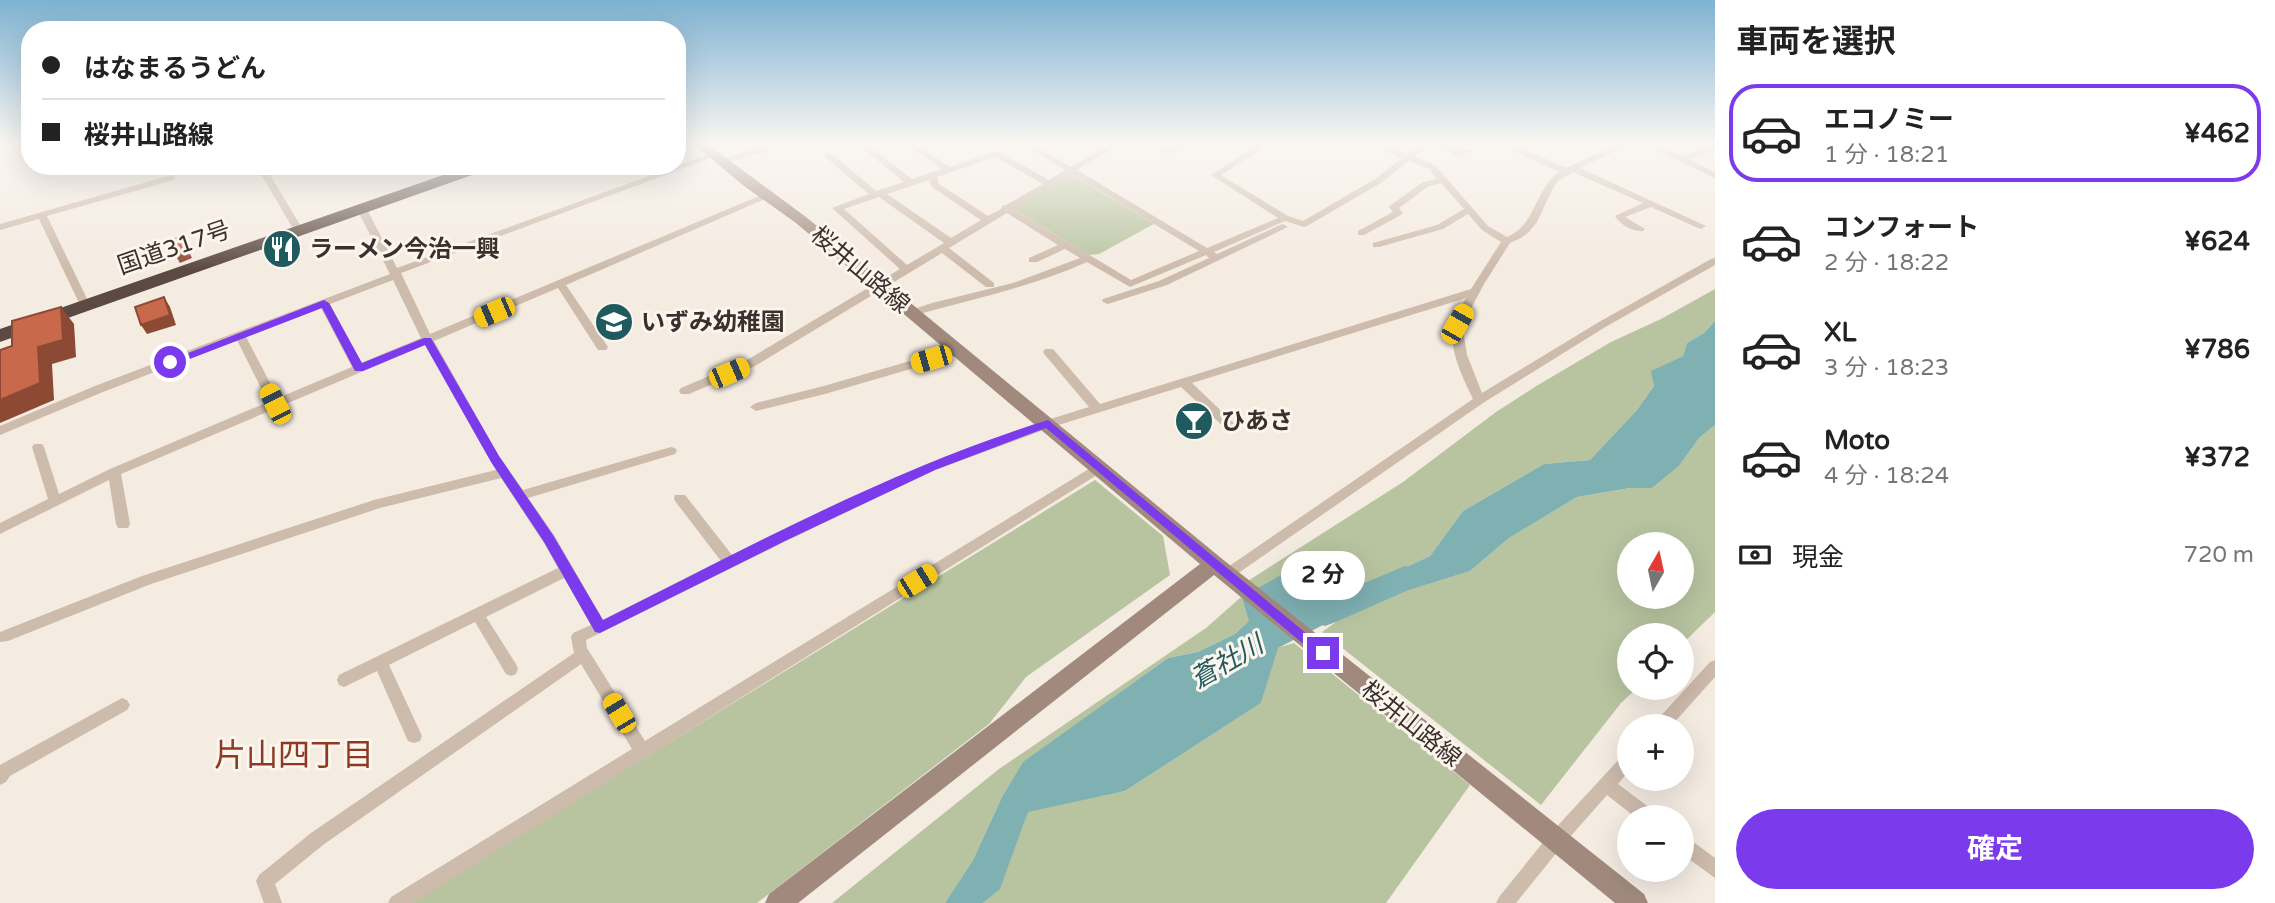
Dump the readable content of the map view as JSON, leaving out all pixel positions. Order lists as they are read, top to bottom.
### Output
{
  "streets": {
    "highway": ["国道317号"],
    "main road": ["桜井山路線"]
  },
  "districts": ["片山四丁目"],
  "water": ["蒼社川"],
  "places": {
    "restaurant": ["ラーメン今治一興"],
    "school or university": ["いずみ幼稚園"],
    "bar": ["ひあさ"]
  },
  "north": "top",
  "page": {
    "heading": "車両を選択",
    "banner": ["はなまるうどん", "桜井山路線"],
    "list": [
      {
        "name": "エコノミー",
        "note": "1 分 · 18:21",
        "value": "¥462"
      },
      {
        "name": "コンフォート",
        "note": "2 分 · 18:22",
        "value": "¥624"
      },
      {
        "name": "XL",
        "note": "3 分 · 18:23",
        "value": "¥786"
      },
      {
        "name": "Moto",
        "note": "4 分 · 18:24",
        "value": "¥372"
      }
    ],
    "pay": ["現金", "720 m"],
    "map_buttons": ["+", "−"],
    "bubble": "2 分",
    "buttons": "確定"
  }
}
